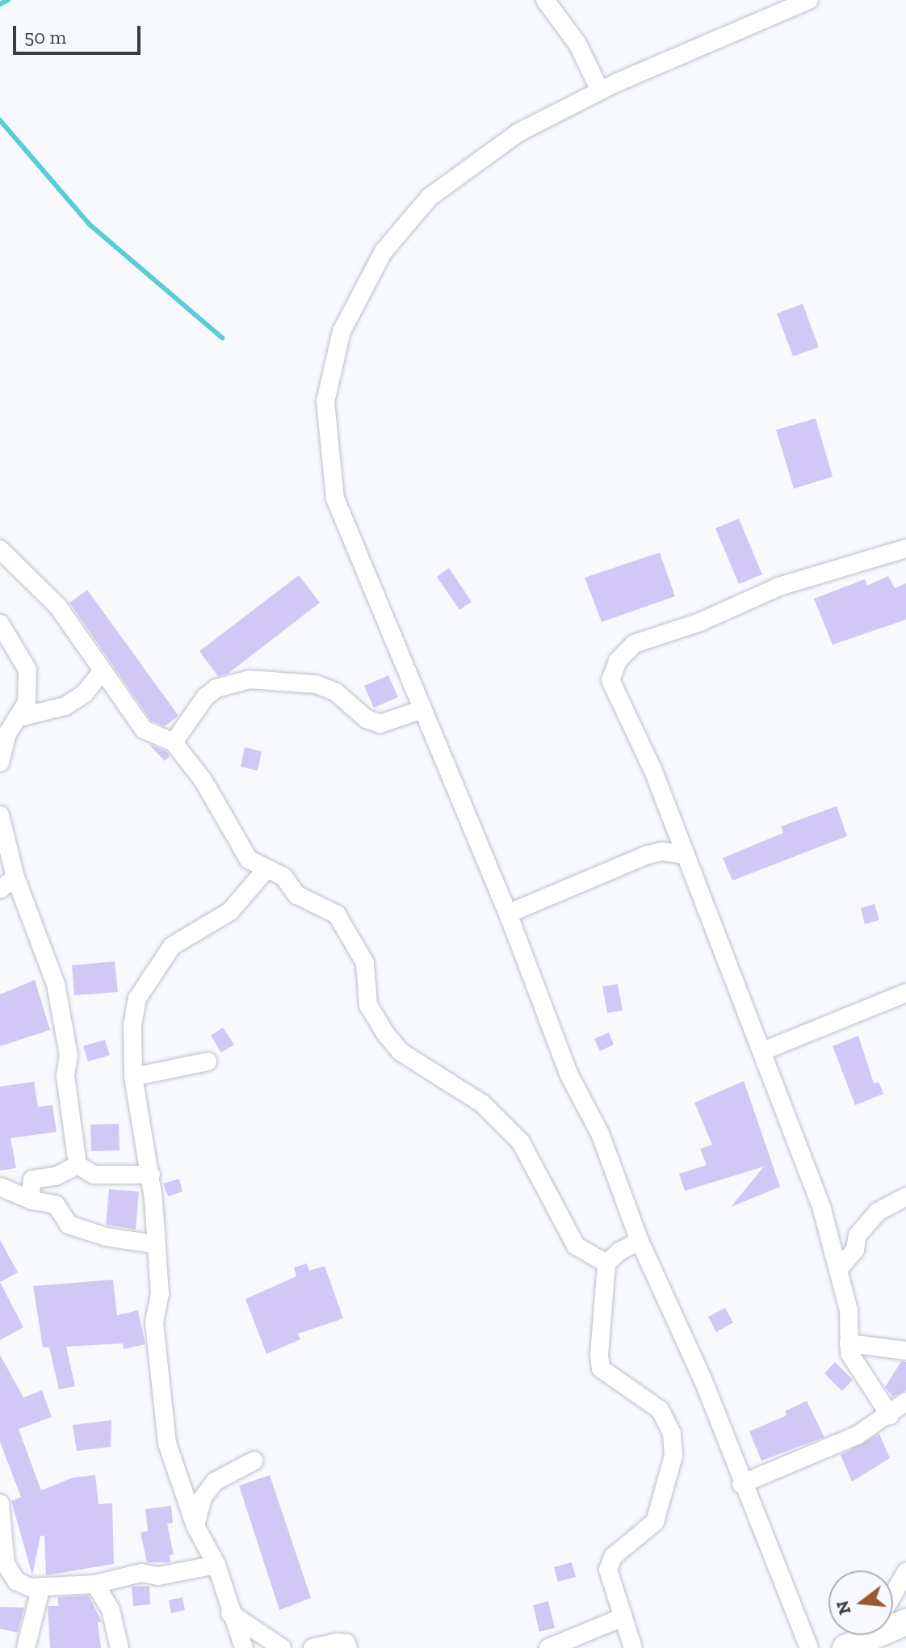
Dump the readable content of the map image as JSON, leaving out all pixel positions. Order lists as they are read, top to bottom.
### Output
{
  "scale_bar": "50 m",
  "north": "left"
}
